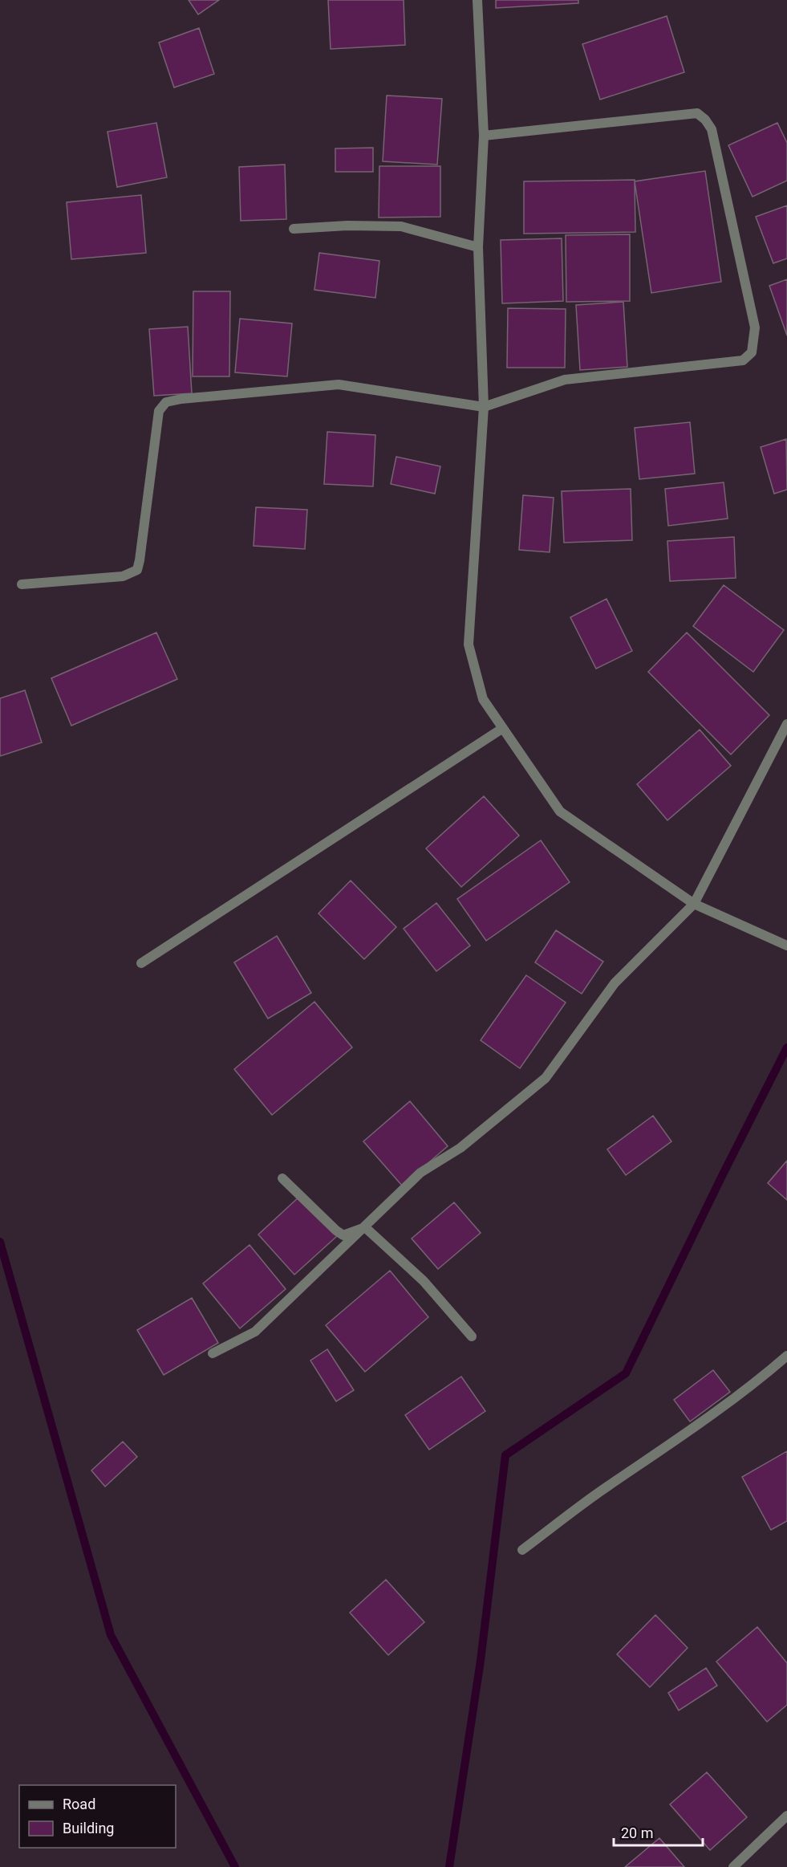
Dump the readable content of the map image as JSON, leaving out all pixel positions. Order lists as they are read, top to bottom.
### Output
{
  "legend": ["Road", "Building"],
  "scale_bar": "20 m"
}
